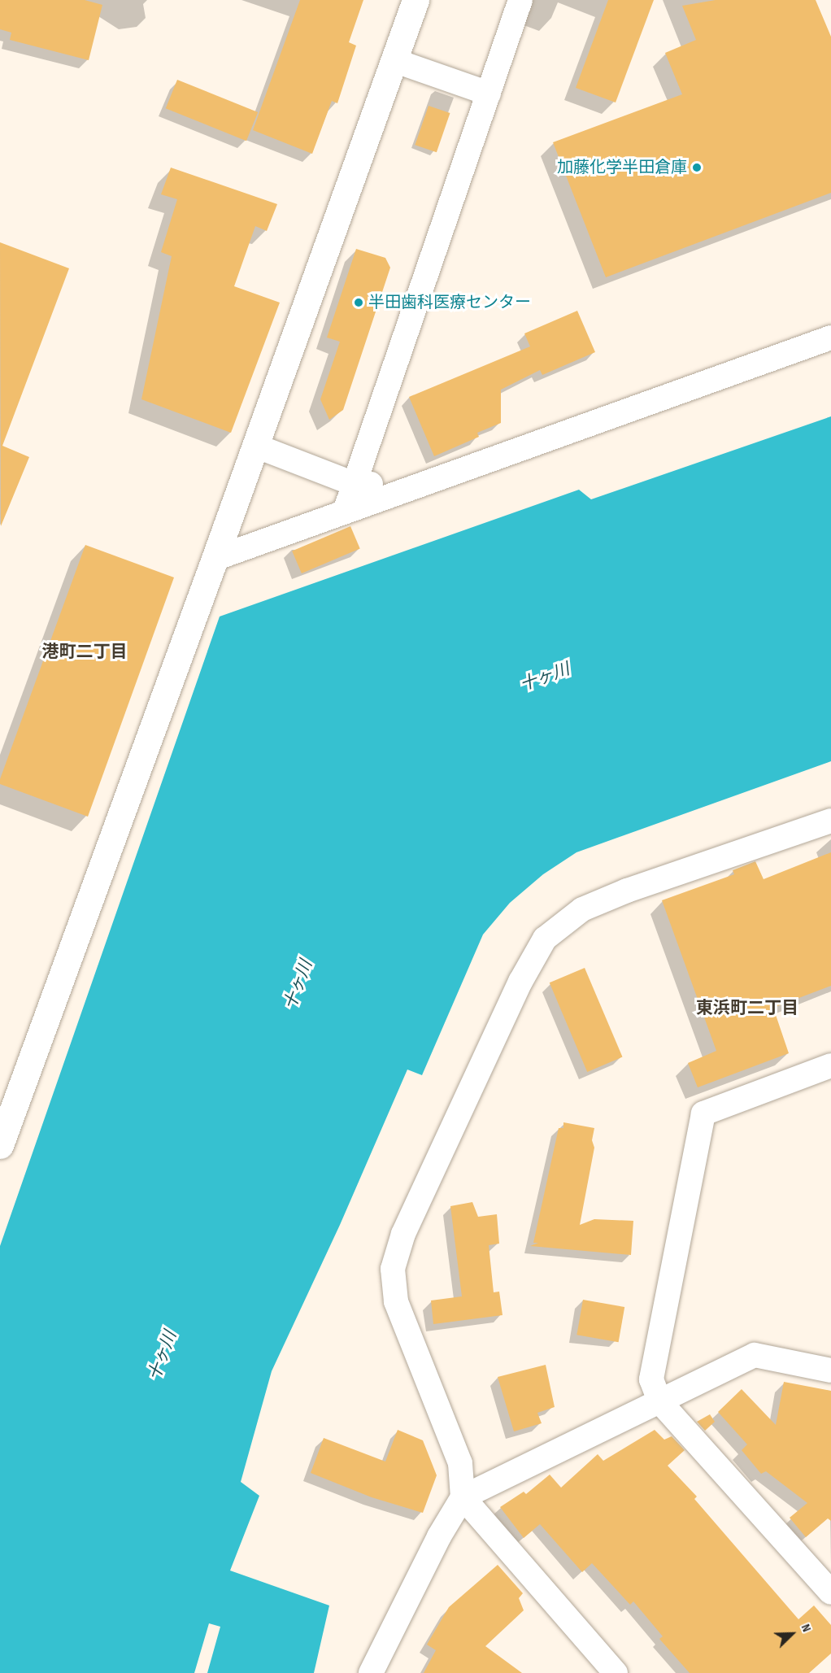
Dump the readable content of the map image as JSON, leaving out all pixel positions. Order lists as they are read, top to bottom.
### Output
{
  "districts": ["港町二丁目", "東浜町二丁目"],
  "water": ["十ヶ川"],
  "places": ["加藤化学半田倉庫", "半田歯科医療センター"],
  "north": "top right"
}
